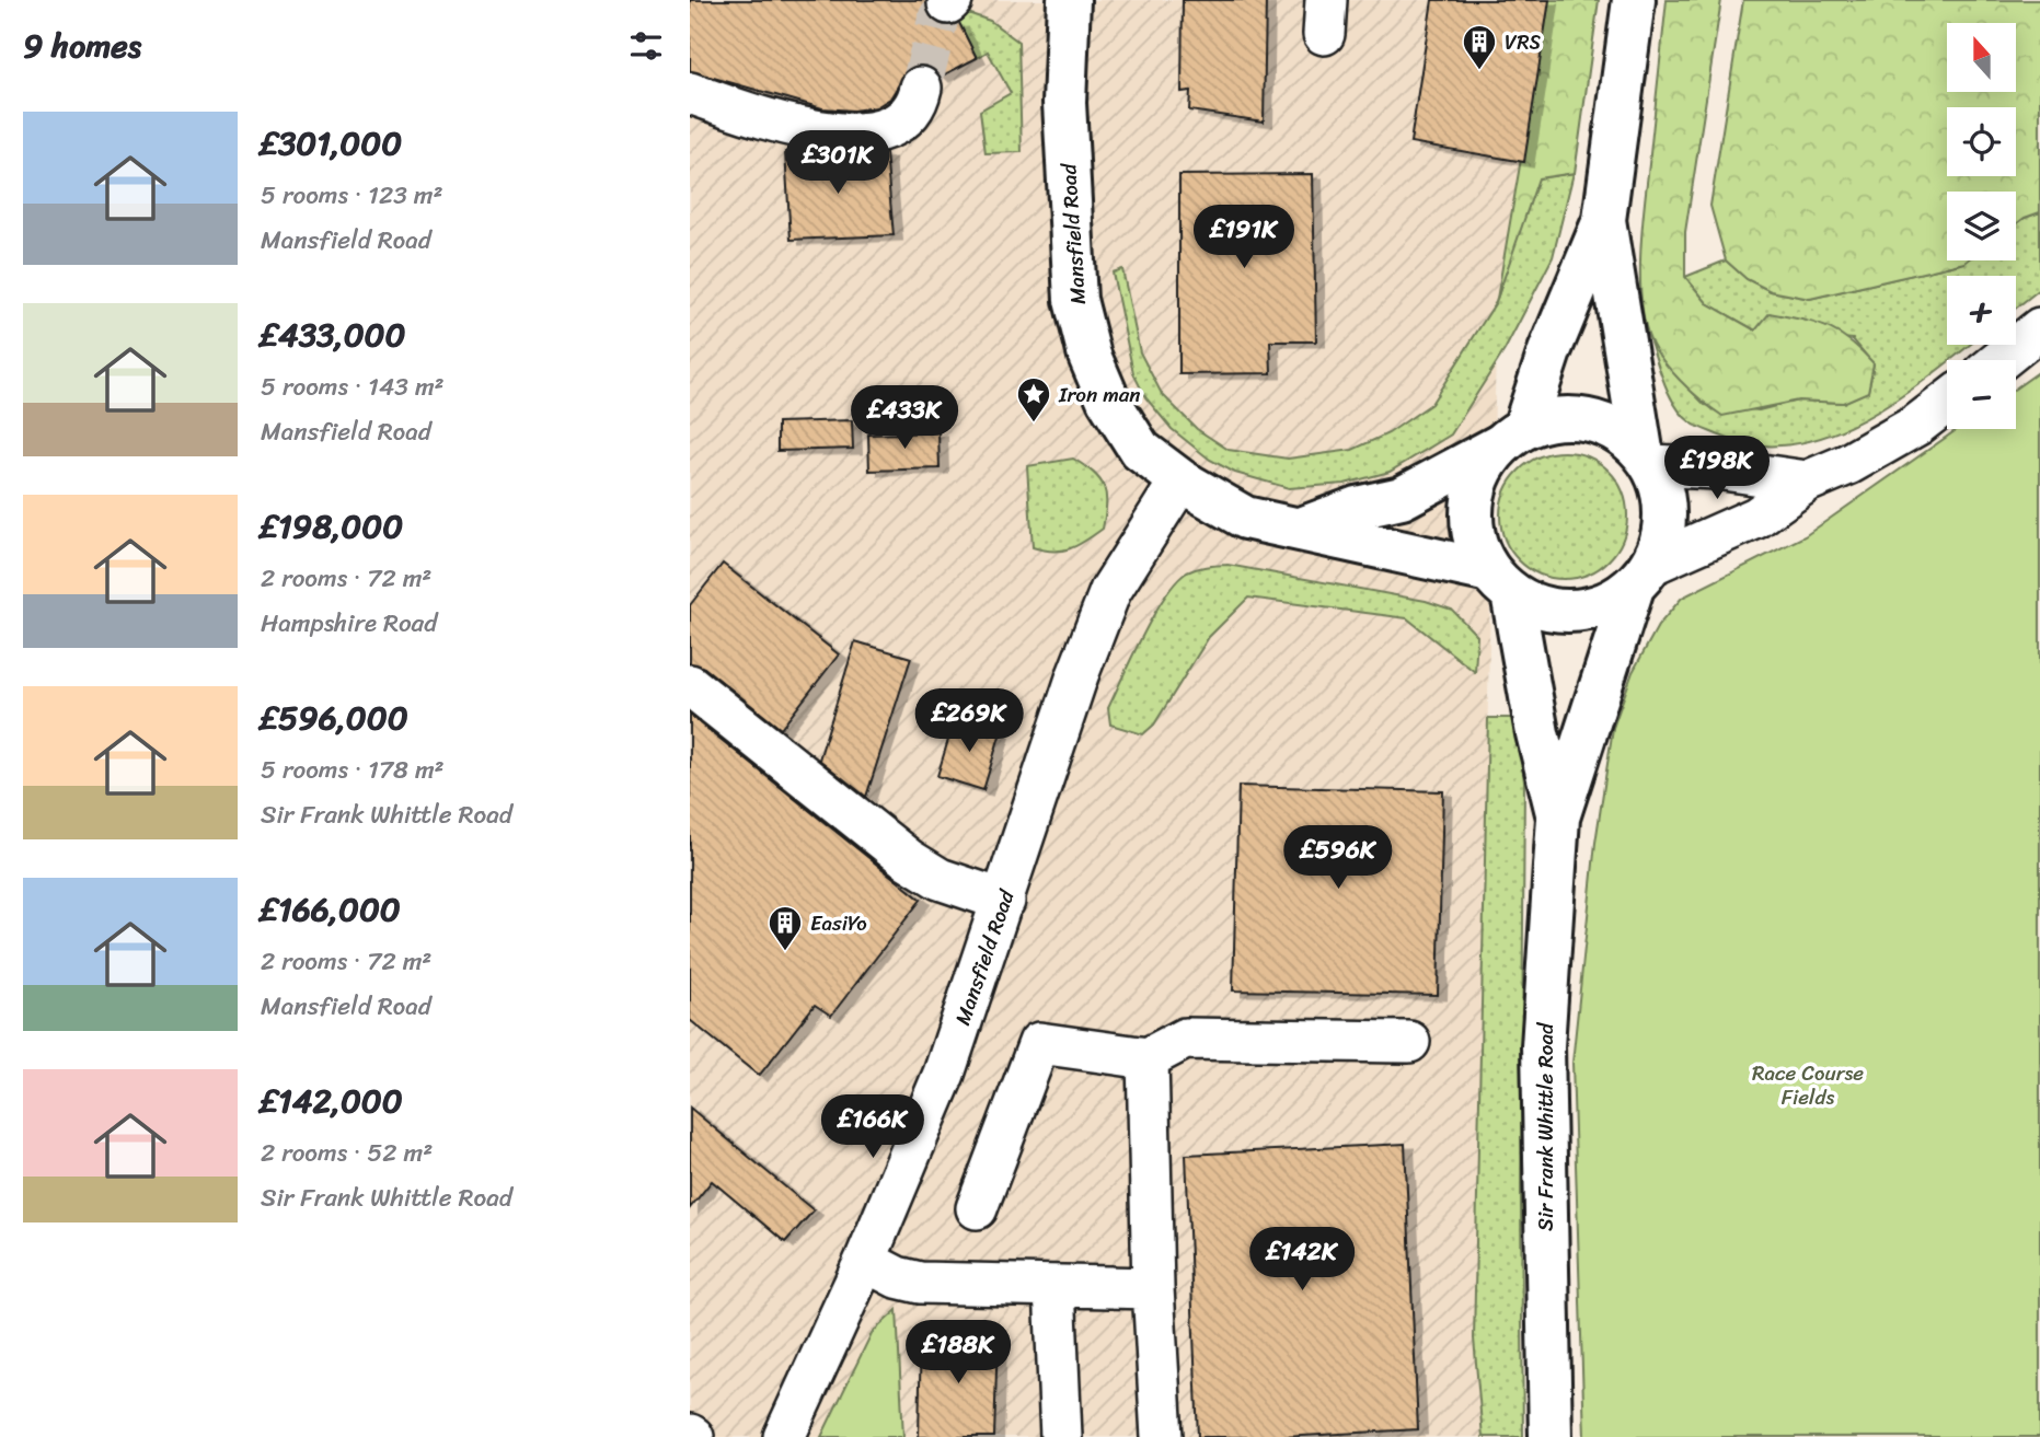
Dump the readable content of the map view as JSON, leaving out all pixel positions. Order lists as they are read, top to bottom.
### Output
{
  "streets": {
    "main road": ["Mansfield Road", "Sir Frank Whittle Road"]
  },
  "crossings": [
    ["Mansfield Road", "Sir Frank Whittle Road"]
  ],
  "parks": ["Race Course Fields"],
  "places": {
    "building": ["VRS", "EasiYo"],
    "place": ["Iron man"]
  },
  "north": "top",
  "page": {
    "heading": "9 homes",
    "map_buttons": ["+", "−"],
    "list": [
      {
        "name": "£301,000",
        "note": "5 rooms · 123 m² · Mansfield Road"
      },
      {
        "name": "£433,000",
        "note": "5 rooms · 143 m² · Mansfield Road"
      },
      {
        "name": "£198,000",
        "note": "2 rooms · 72 m² · Hampshire Road"
      },
      {
        "name": "£596,000",
        "note": "5 rooms · 178 m² · Sir Frank Whittle Road"
      },
      {
        "name": "£166,000",
        "note": "2 rooms · 72 m² · Mansfield Road"
      },
      {
        "name": "£142,000",
        "note": "2 rooms · 52 m² · Sir Frank Whittle Road"
      }
    ],
    "price": [
      "£301K",
      "£191K",
      "£433K",
      "£198K",
      "£269K",
      "£596K",
      "£166K",
      "£142K",
      "£188K"
    ]
  }
}
